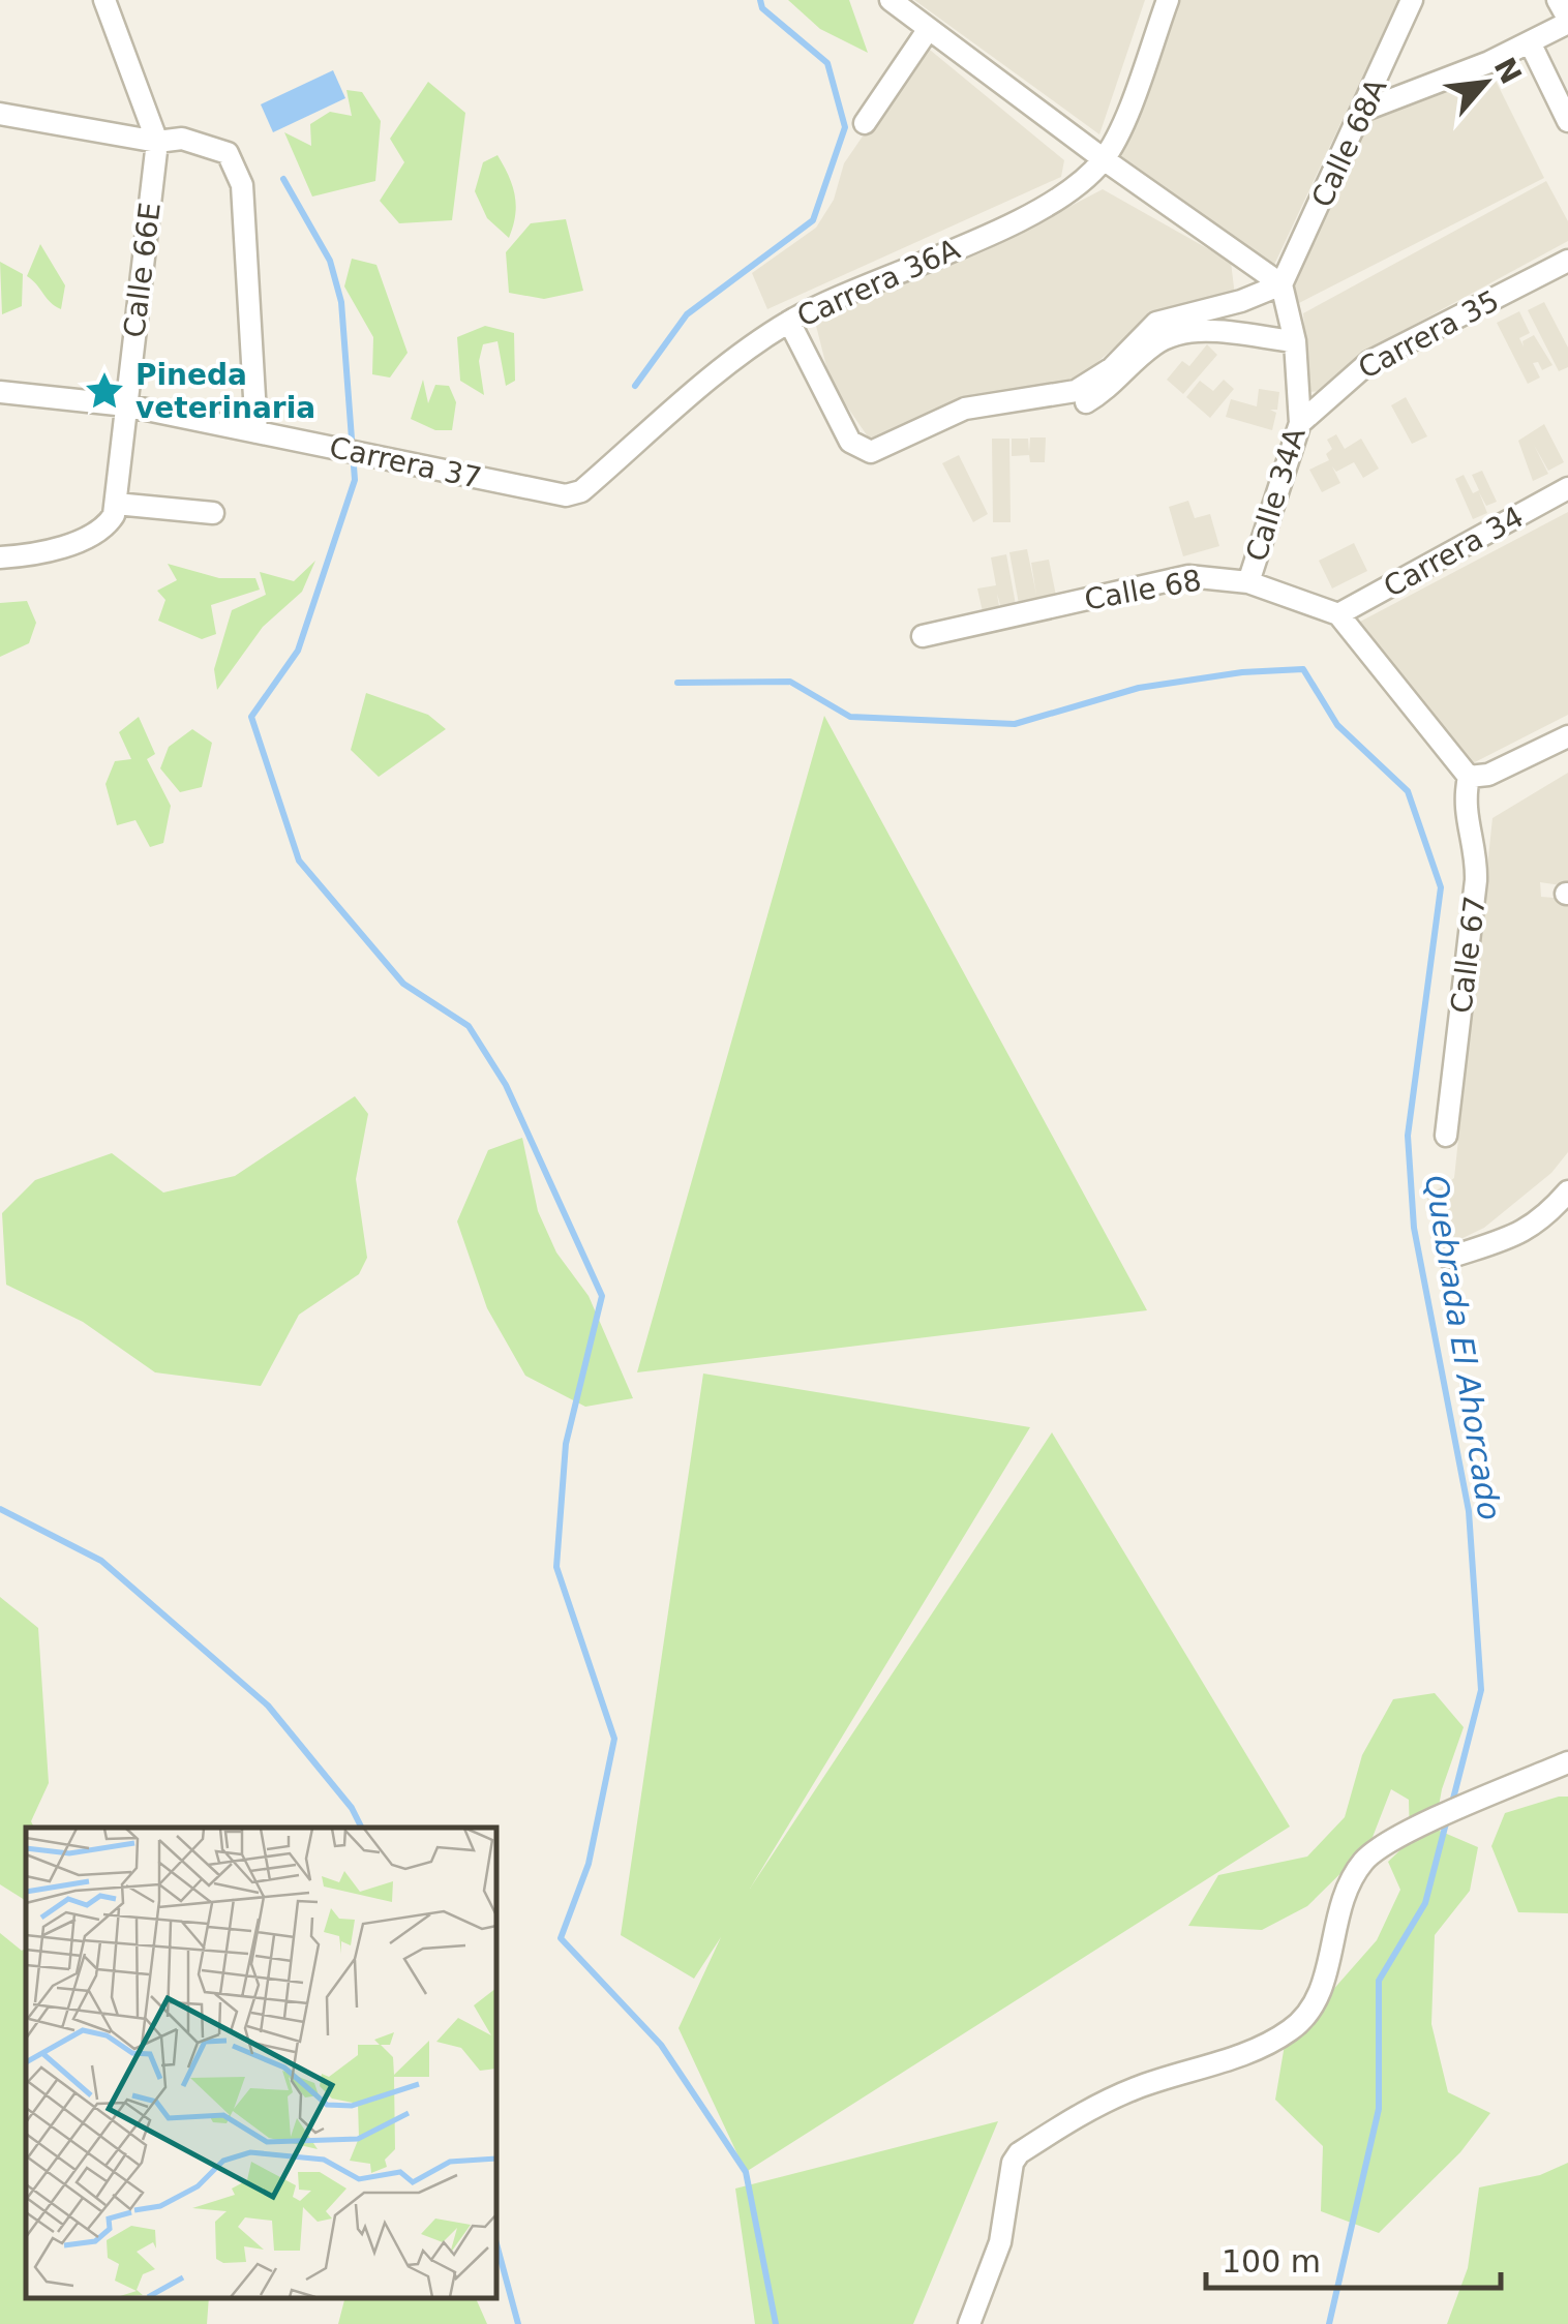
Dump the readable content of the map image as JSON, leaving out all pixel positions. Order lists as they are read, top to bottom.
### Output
{
  "streets": {
    "street": [
      "Calle 68A",
      "Calle 66E",
      "Carrera 36A",
      "Carrera 35",
      "Carrera 37",
      "Calle 34A",
      "Carrera 34",
      "Calle 68",
      "Calle 67"
    ]
  },
  "crossings": [
    ["Calle 68A", "Calle 34A"],
    ["Calle 66E", "Carrera 37"],
    ["Carrera 36A", "Carrera 37"],
    ["Carrera 35", "Calle 34A"],
    ["Calle 34A", "Calle 68"],
    ["Carrera 34", "Calle 68"]
  ],
  "water": ["Quebrada El Ahorcado"],
  "places": {
    "place": ["Pineda veterinaria"]
  },
  "scale_bar": "100 m",
  "north": "top right"
}
